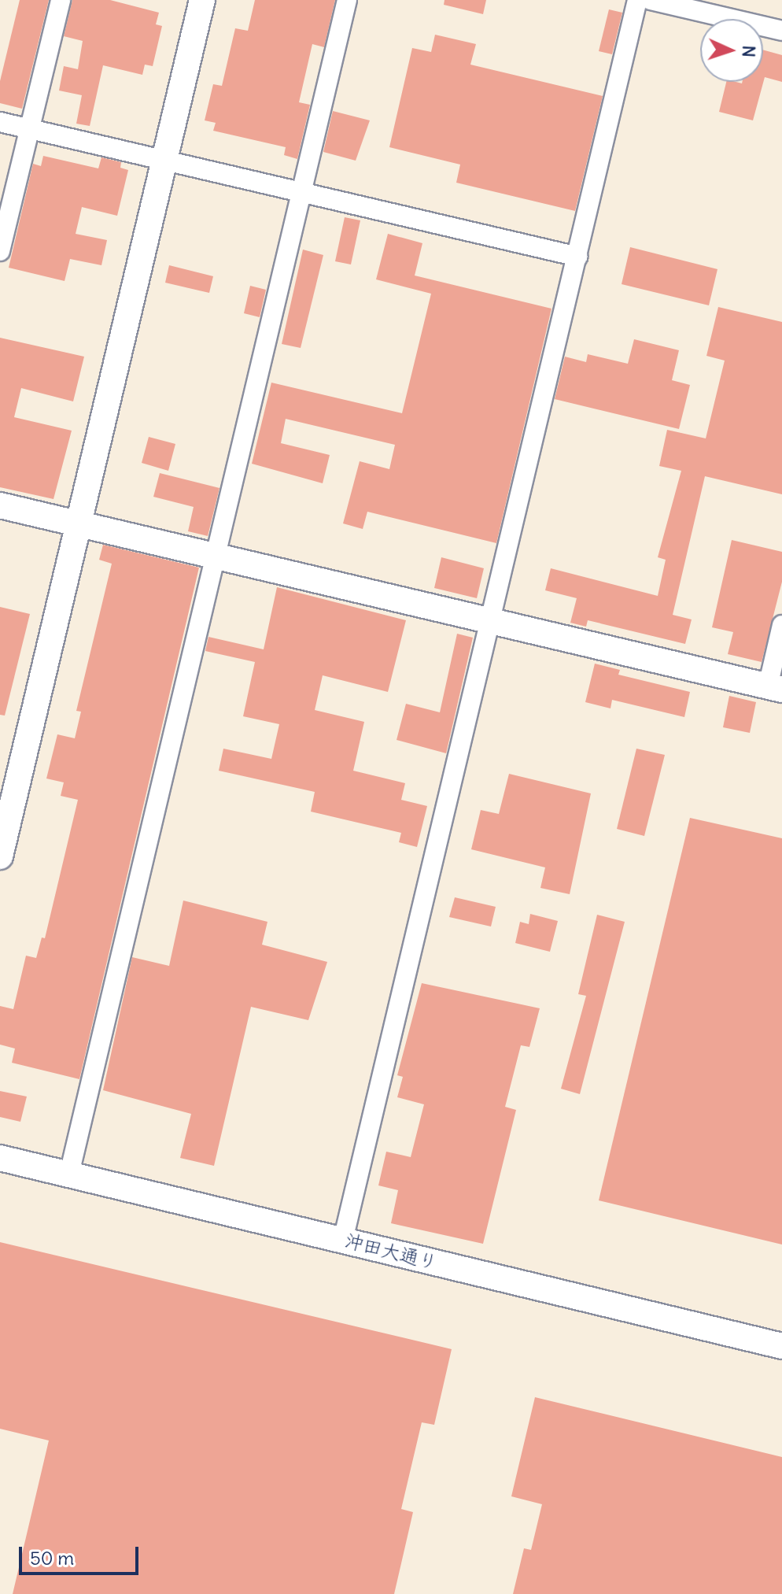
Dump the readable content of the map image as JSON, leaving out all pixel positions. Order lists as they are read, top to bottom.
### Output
{
  "streets": {
    "street": ["沖田大通り"]
  },
  "scale_bar": "50 m",
  "north": "right"
}
